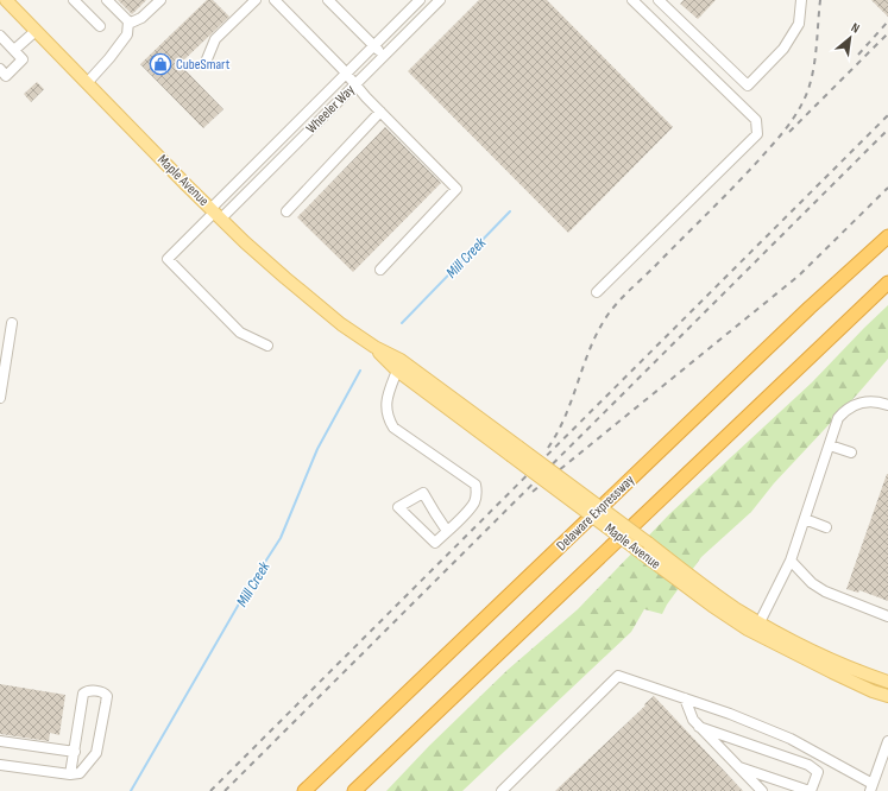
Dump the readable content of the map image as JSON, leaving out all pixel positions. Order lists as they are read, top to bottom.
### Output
{
  "streets": {
    "highway": ["Delaware Expressway"],
    "main road": ["Maple Avenue"],
    "street": ["Wheeler Way"]
  },
  "crossings": [
    ["Wheeler Way", "Maple Avenue"]
  ],
  "water": ["Mill Creek"],
  "places": {
    "shop": ["CubeSmart"]
  },
  "north": "top right"
}
